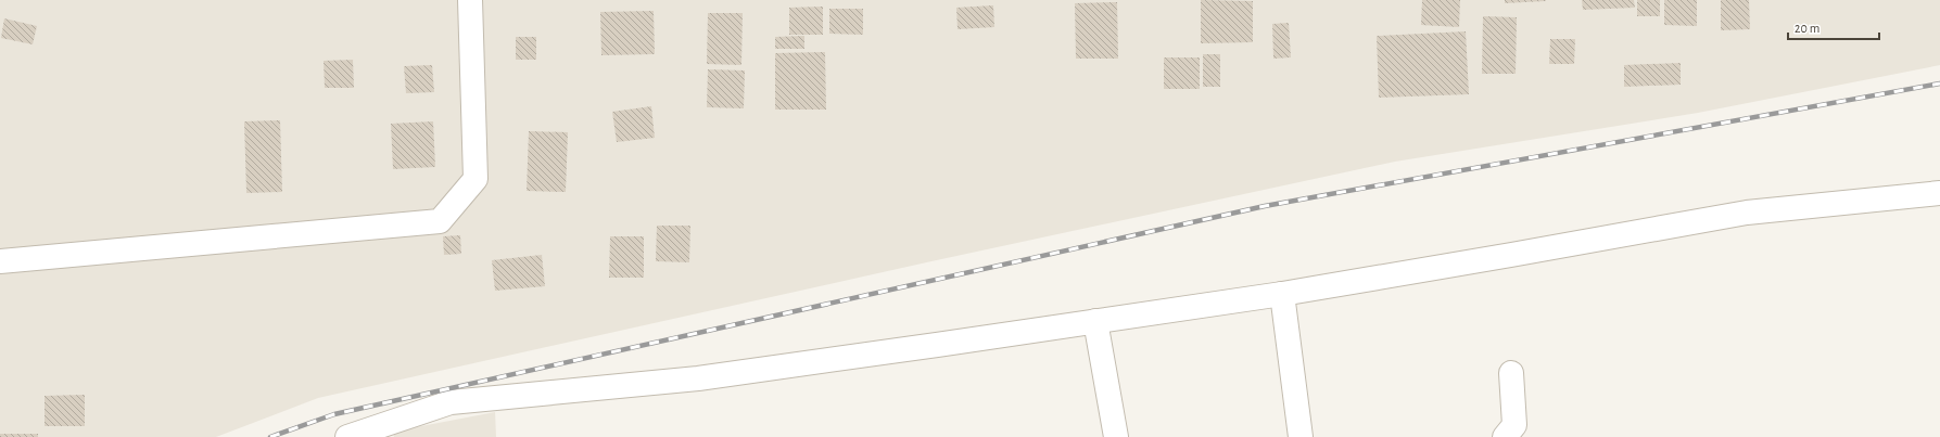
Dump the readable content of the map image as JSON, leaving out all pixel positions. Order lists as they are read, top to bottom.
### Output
{
  "scale_bar": "20 m"
}
